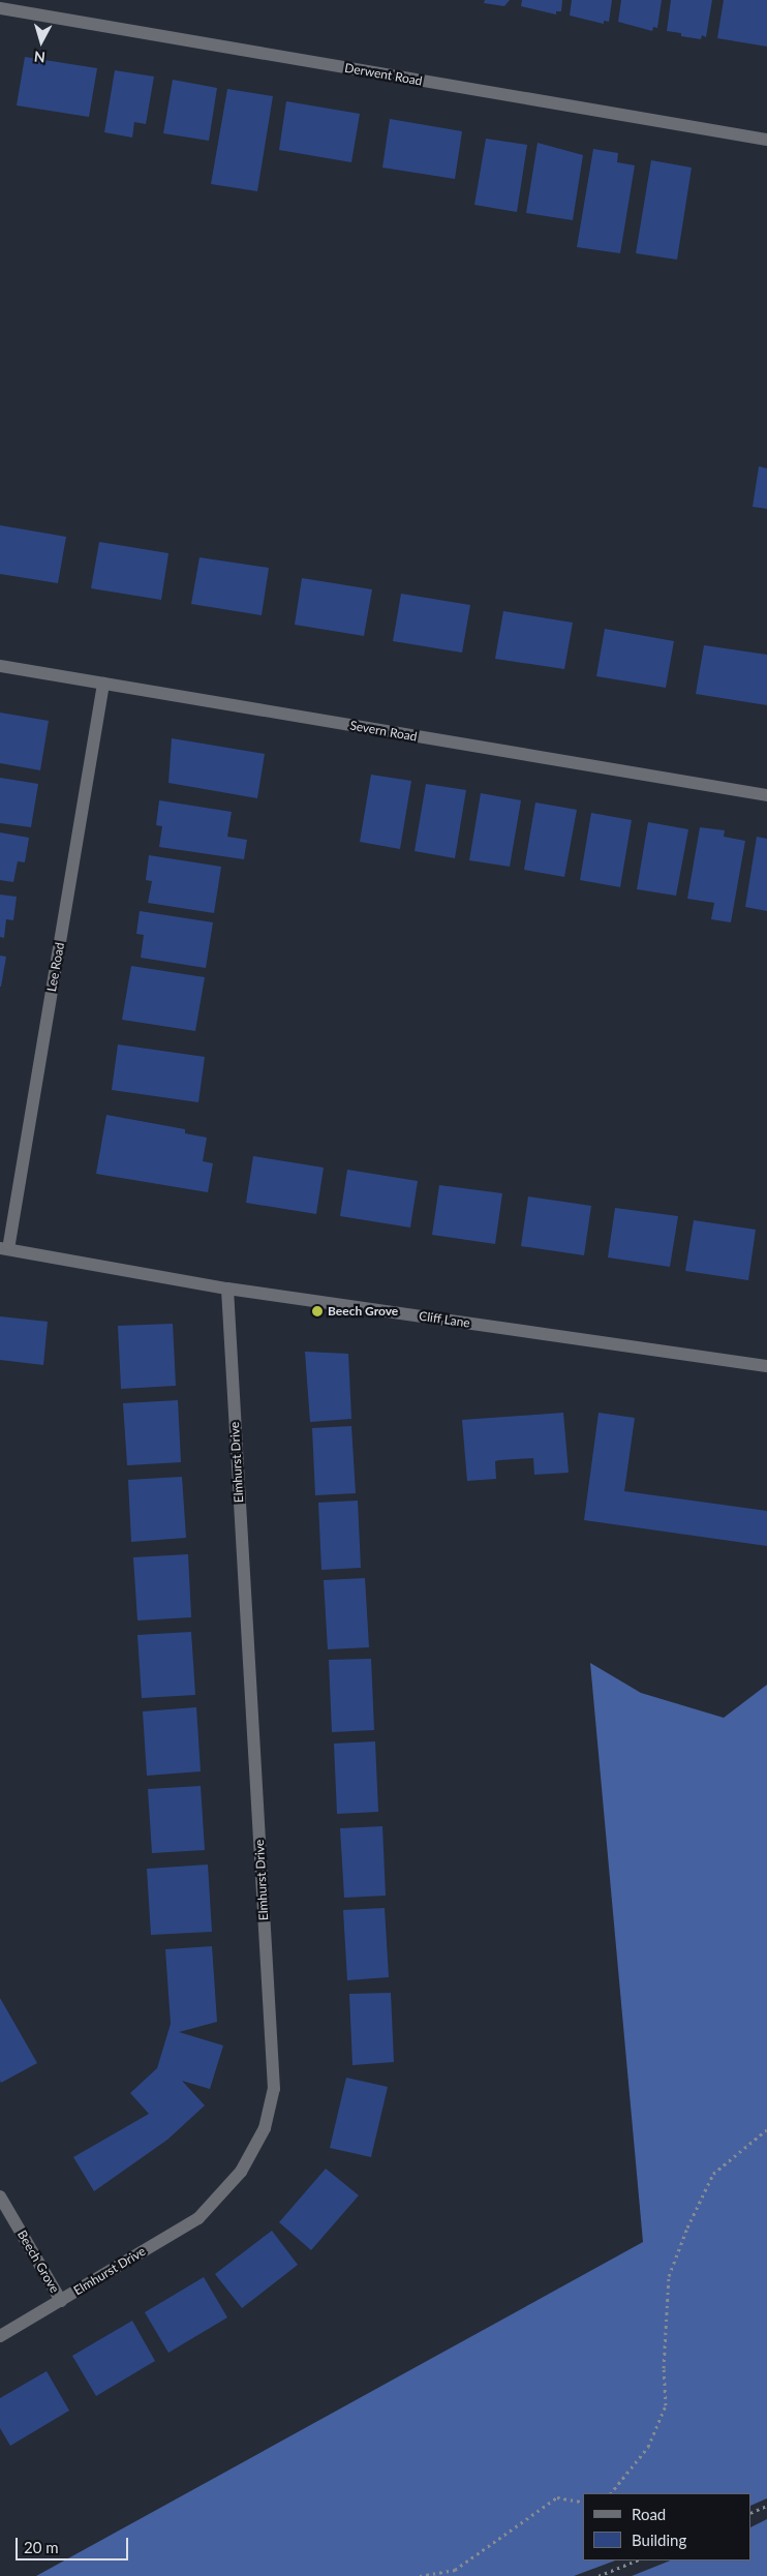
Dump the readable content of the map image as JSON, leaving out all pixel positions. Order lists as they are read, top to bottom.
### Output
{
  "streets": {
    "street": [
      "Derwent Road",
      "Severn Road",
      "Lee Road",
      "Cliff Lane",
      "Elmhurst Drive",
      "Beech Grove"
    ]
  },
  "crossings": [
    ["Severn Road", "Lee Road"],
    ["Lee Road", "Cliff Lane"],
    ["Cliff Lane", "Elmhurst Drive"],
    ["Elmhurst Drive", "Beech Grove"]
  ],
  "places": ["Beech Grove"],
  "legend": ["Road", "Building"],
  "scale_bar": "20 m",
  "north": "bottom"
}
